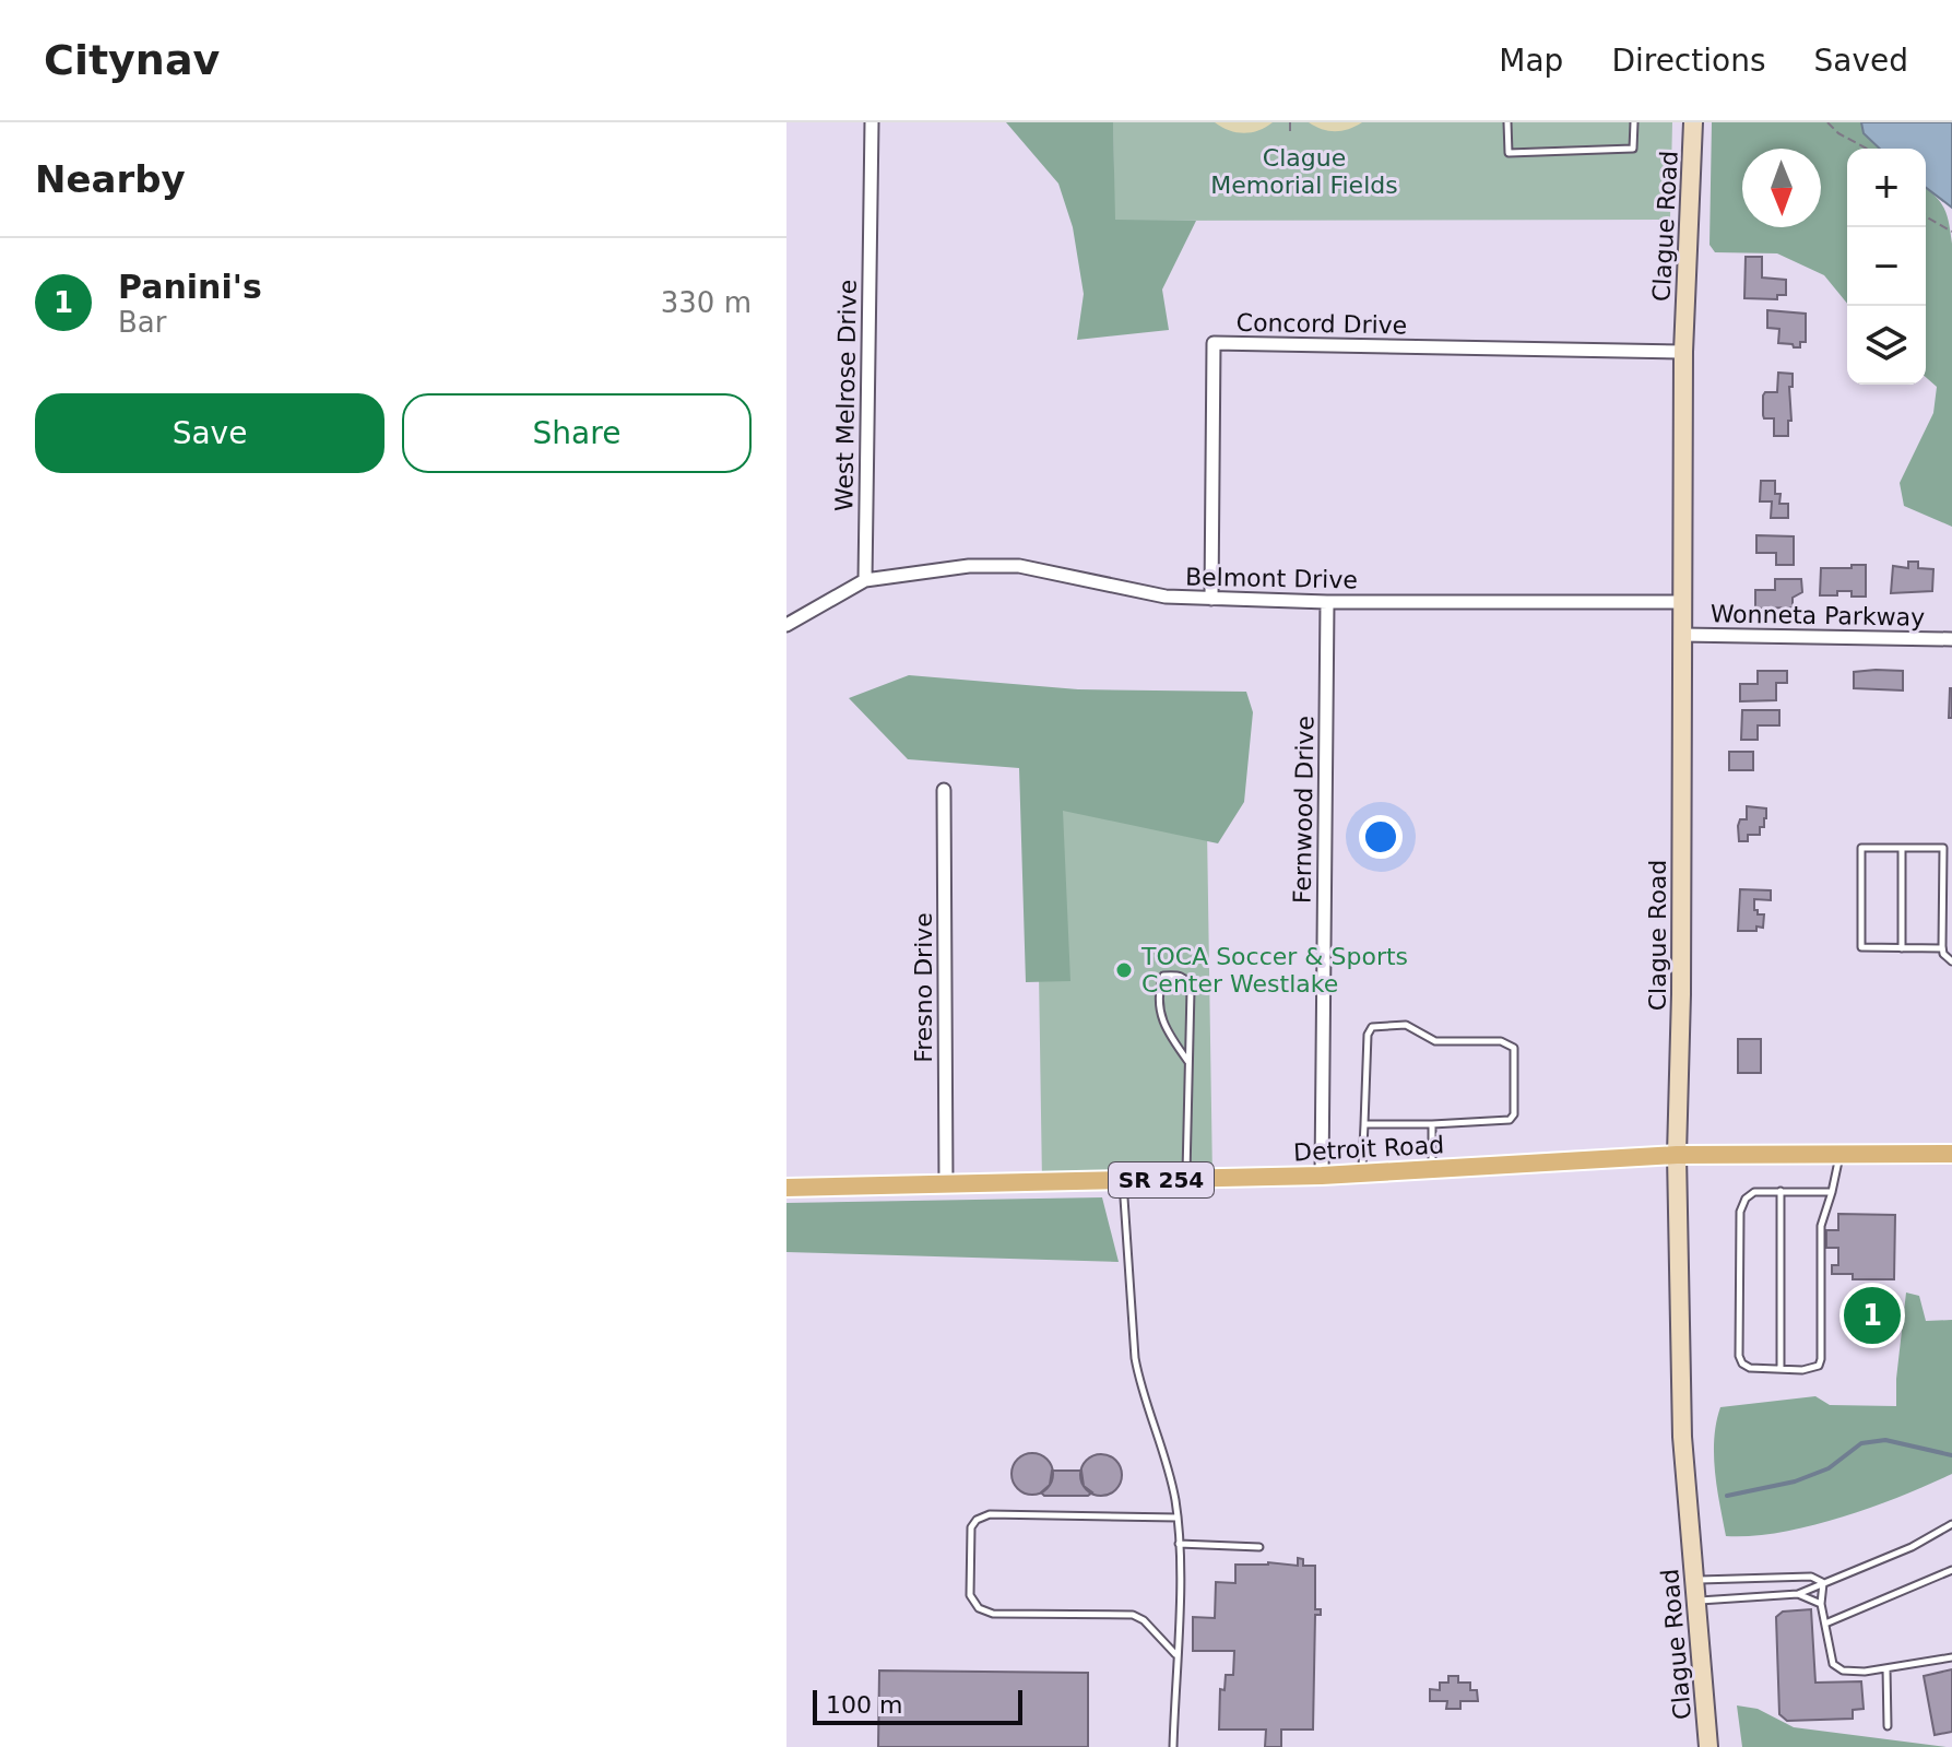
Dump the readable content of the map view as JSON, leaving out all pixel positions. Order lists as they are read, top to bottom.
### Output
{
  "streets": {
    "main road": ["Clague Road", "Detroit Road", "SR 254"],
    "street": [
      "Concord Drive",
      "West Melrose Drive",
      "Belmont Drive",
      "Wonneta Parkway",
      "Fernwood Drive",
      "Fresno Drive"
    ]
  },
  "crossings": [
    ["Clague Road", "Concord Drive"],
    ["Clague Road", "Belmont Drive"],
    ["Clague Road", "Wonneta Parkway"],
    ["Clague Road", "Detroit Road"],
    ["Concord Drive", "Belmont Drive"],
    ["West Melrose Drive", "Belmont Drive"],
    ["Belmont Drive", "Fernwood Drive"],
    ["Fernwood Drive", "Detroit Road"],
    ["Fresno Drive", "Detroit Road"]
  ],
  "parks": ["Clague Memorial Fields"],
  "places": ["TOCA Soccer & Sports Center Westlake"],
  "scale_bar": "100 m",
  "north": "bottom",
  "page": {
    "header": "Citynav",
    "nav": ["Map", "Directions", "Saved"],
    "heading": "Nearby",
    "map_buttons": ["+", "−"],
    "list": [
      {
        "mark": "1",
        "name": "Panini's",
        "note": "Bar",
        "value": "330 m"
      }
    ],
    "buttons": ["Save", "Share"],
    "pins": "1",
    "scale": "100 m"
  }
}
